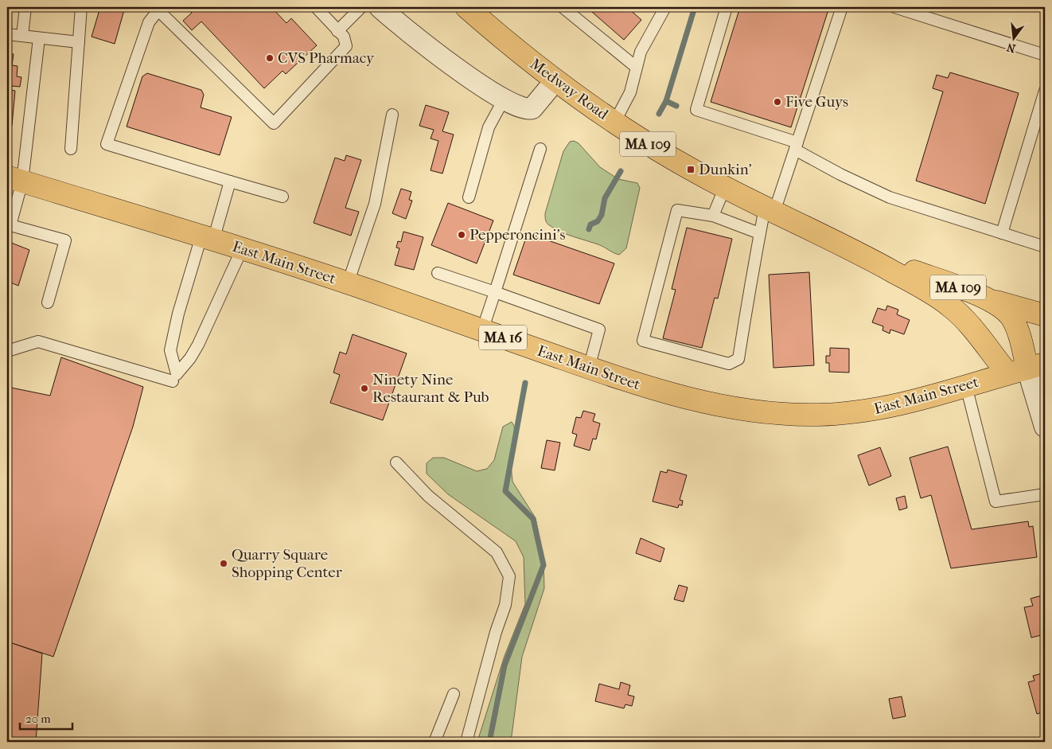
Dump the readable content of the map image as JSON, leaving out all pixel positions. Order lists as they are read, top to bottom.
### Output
{
  "streets": {
    "main road": [
      "Medway Road",
      "MA 109",
      "East Main Street",
      "MA 16"
    ]
  },
  "crossings": [
    ["Medway Road", "East Main Street"]
  ],
  "places": {
    "other": [
      "CVS Pharmacy",
      "Five Guys",
      "Pepperoncini's",
      "Ninety Nine Restaurant & Pub",
      "Quarry Square Shopping Center"
    ],
    "transit": ["Dunkin'"]
  },
  "scale_bar": "20 m",
  "north": "bottom"
}
